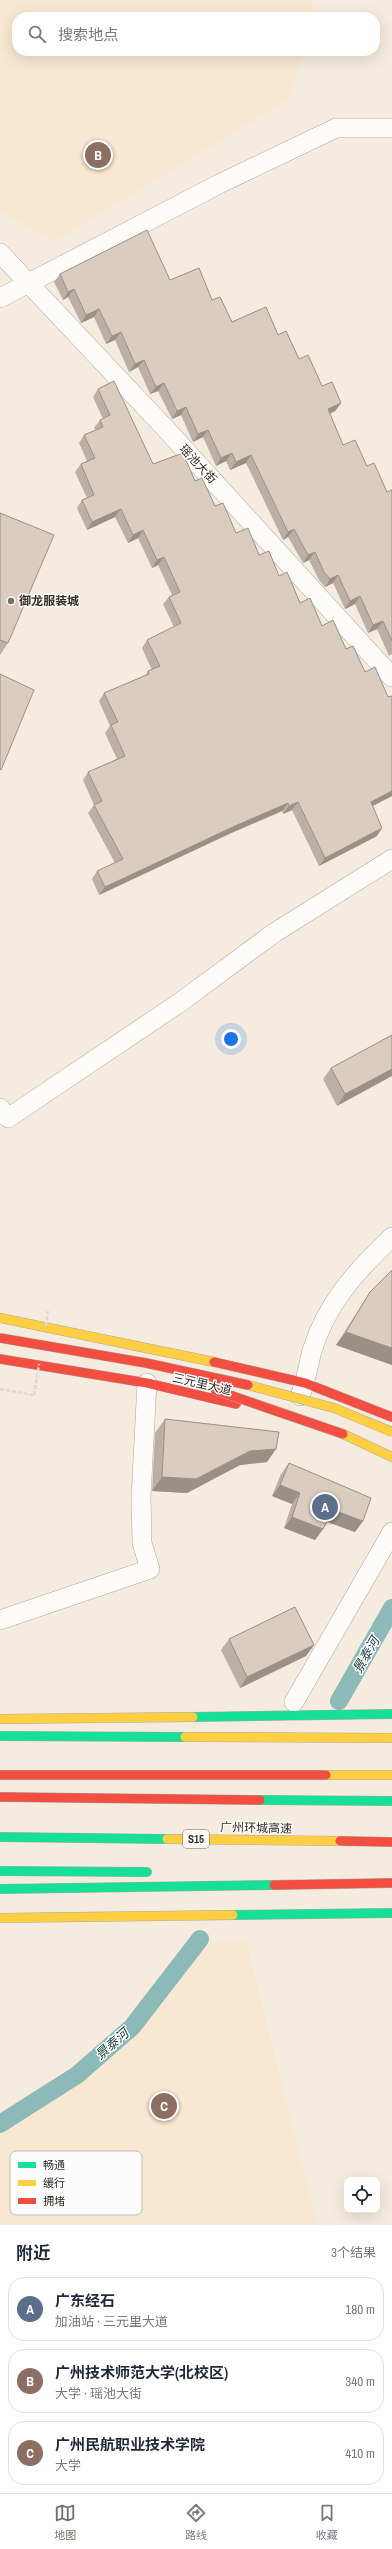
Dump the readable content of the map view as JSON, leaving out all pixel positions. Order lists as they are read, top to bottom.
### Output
{
  "streets": {
    "main road": ["三元里大道", "广州环城高速", "S15"],
    "street": ["瑶池大街"]
  },
  "water": ["景泰河"],
  "places": ["御龙服装城"],
  "legend": ["畅通", "缓行", "拥堵"],
  "page": {
    "search": "搜索地点",
    "pins": ["B", "A", "C"],
    "heading": ["附近", "3个结果"],
    "list": [
      {
        "mark": "A",
        "name": "广东经石",
        "note": "加油站 · 三元里大道",
        "value": "180 m"
      },
      {
        "mark": "B",
        "name": "广州技术师范大学(北校区)",
        "note": "大学 · 瑶池大街",
        "value": "340 m"
      },
      {
        "mark": "C",
        "name": "广州民航职业技术学院",
        "note": "大学",
        "value": "410 m"
      }
    ],
    "nav": ["地图", "路线", "收藏"]
  }
}
